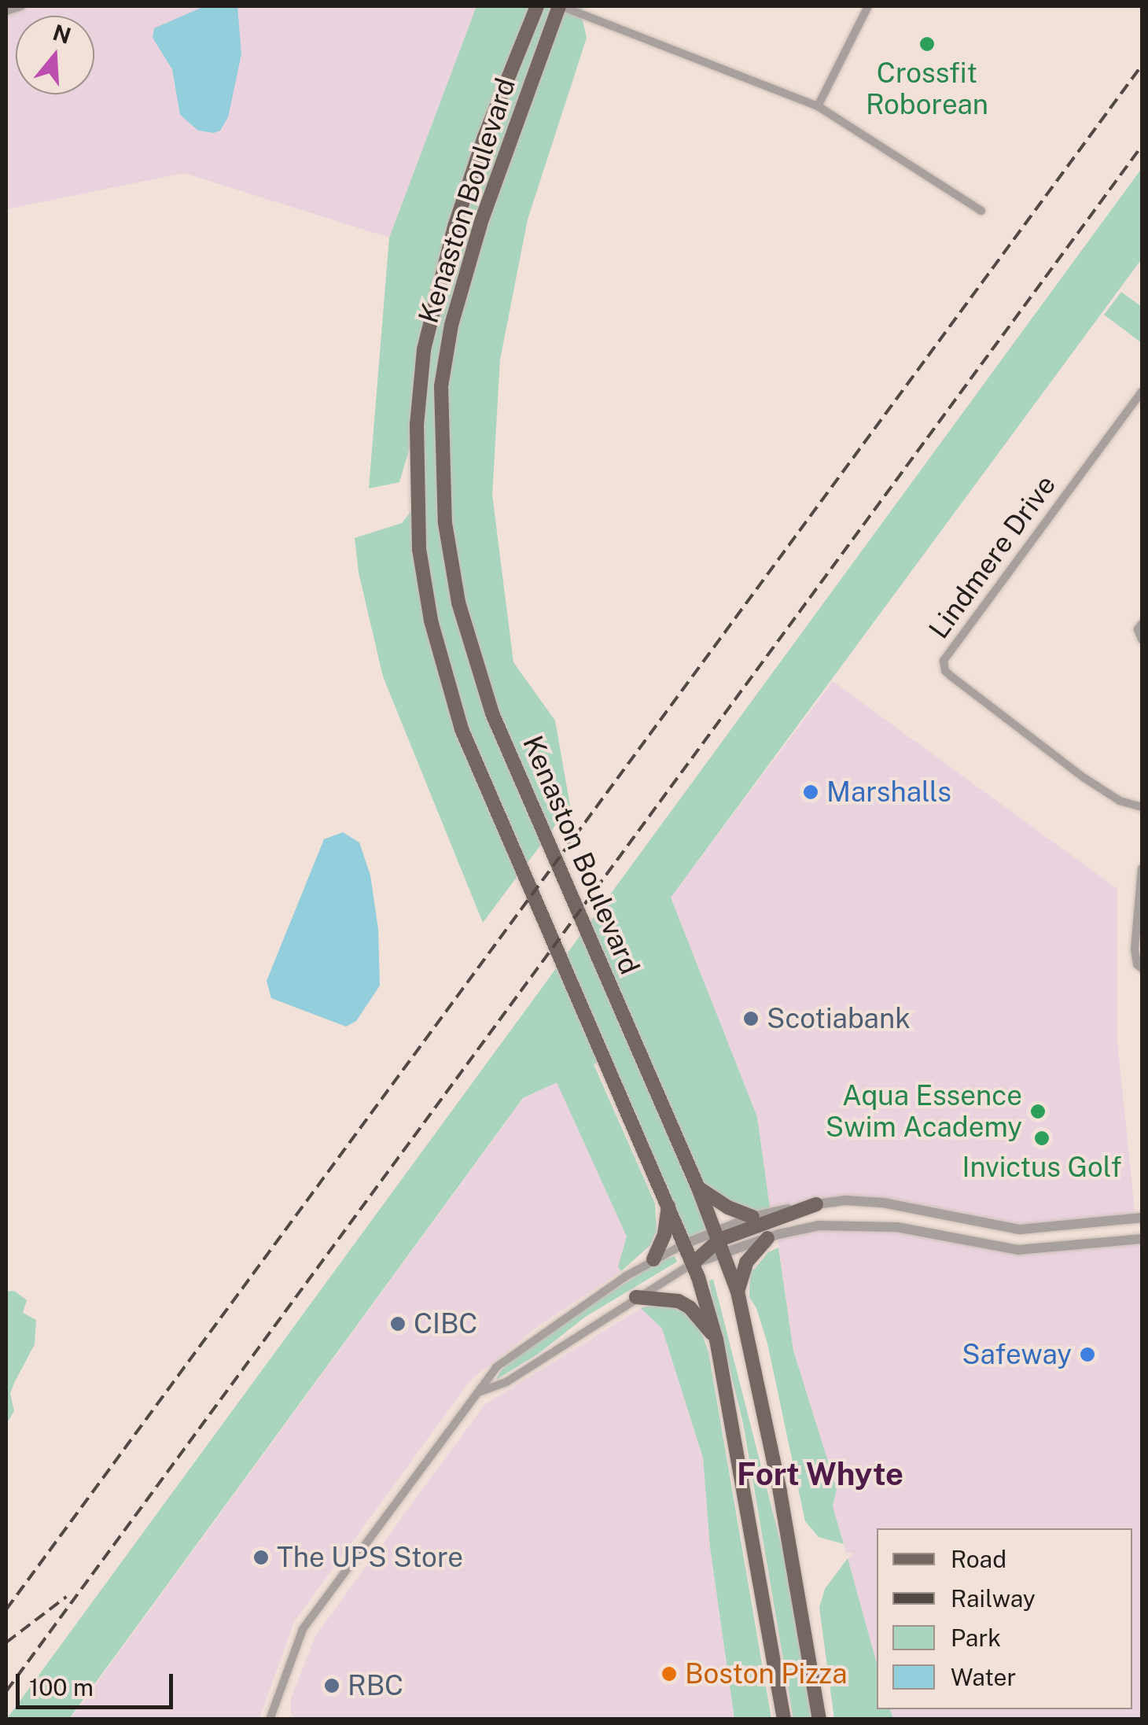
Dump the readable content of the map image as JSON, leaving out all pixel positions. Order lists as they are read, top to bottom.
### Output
{
  "streets": {
    "main road": ["Kenaston Boulevard"],
    "street": ["Lindmere Drive"]
  },
  "districts": ["Fort Whyte"],
  "places": [
    "Crossfit Roborean",
    "Marshalls",
    "Scotiabank",
    "Aqua Essence Swim Academy",
    "Invictus Golf",
    "CIBC",
    "Safeway",
    "The UPS Store",
    "Boston Pizza",
    "RBC"
  ],
  "legend": [
    "Road",
    "Railway",
    "Park",
    "Water"
  ],
  "scale_bar": "100 m",
  "north": "top"
}
